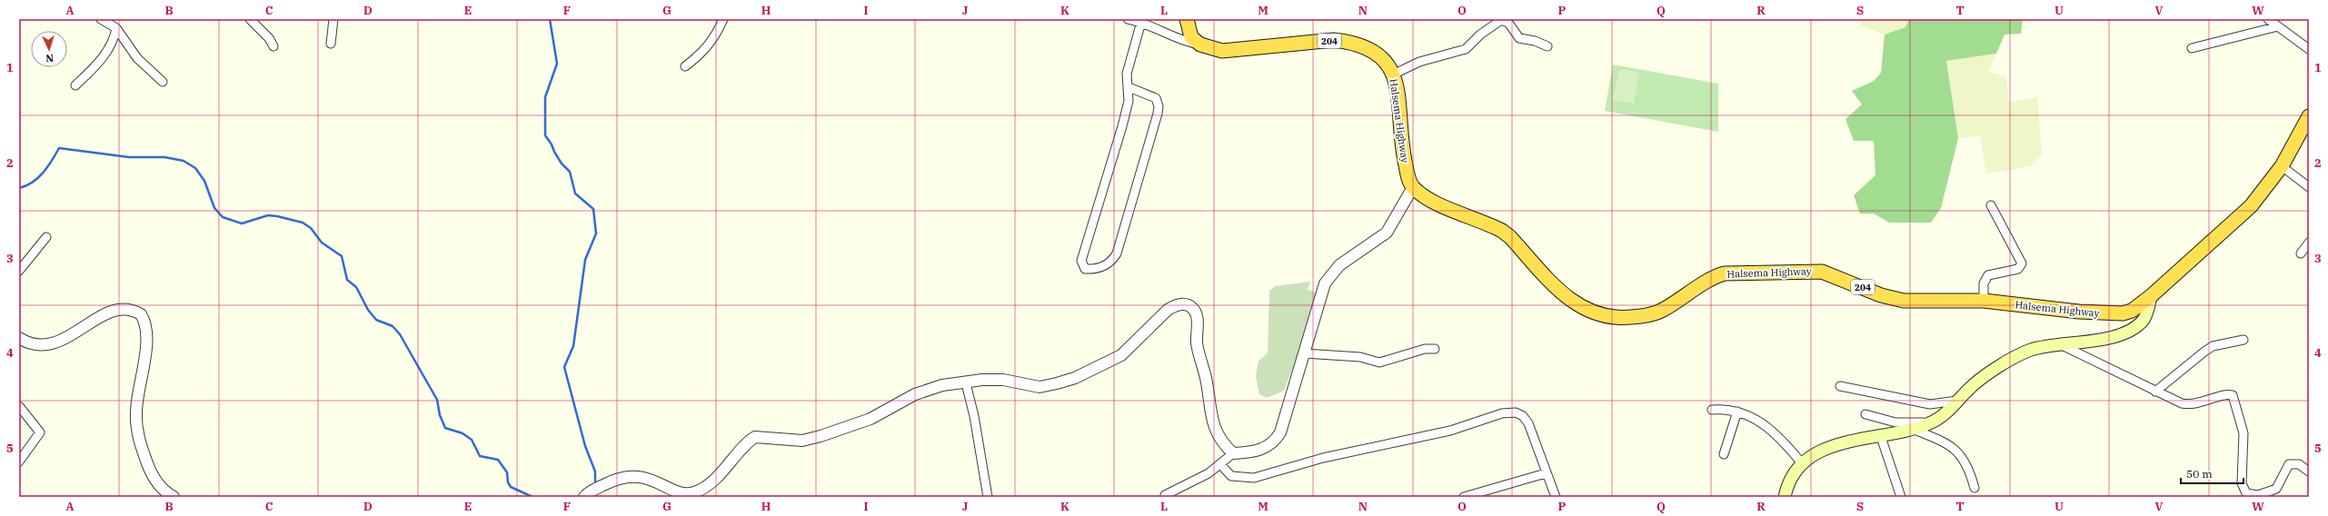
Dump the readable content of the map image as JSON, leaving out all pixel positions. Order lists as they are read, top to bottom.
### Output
{
  "streets": {
    "highway": ["204", "Halsema Highway"]
  },
  "scale_bar": "50 m",
  "north": "bottom",
  "grid": {
    "columns": [
      "A",
      "B",
      "C",
      "D",
      "E",
      "F",
      "G",
      "H",
      "I",
      "J",
      "K",
      "L",
      "M",
      "N",
      "O",
      "P",
      "Q",
      "R",
      "S",
      "T",
      "U",
      "V",
      "W"
    ],
    "rows": [
      "1",
      "2",
      "3",
      "4",
      "5"
    ]
  }
}
